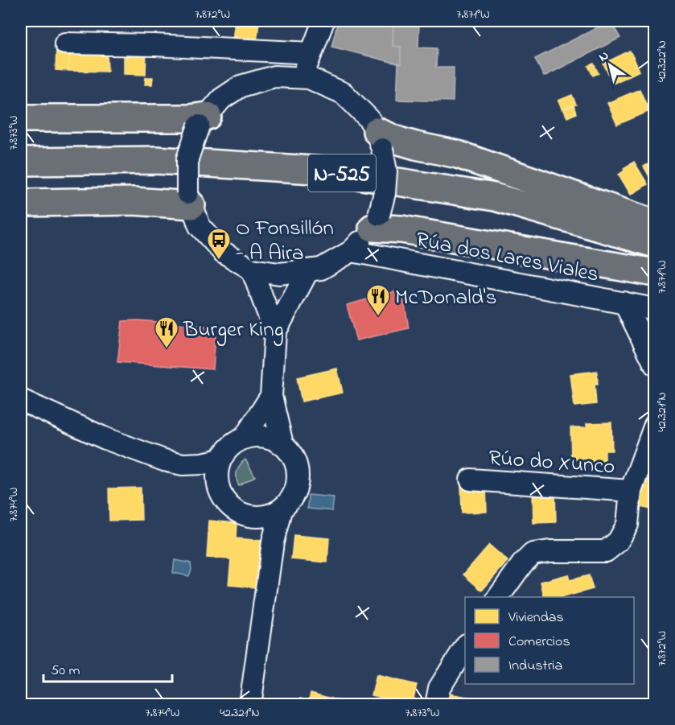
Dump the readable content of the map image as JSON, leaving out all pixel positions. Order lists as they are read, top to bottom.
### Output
{
  "streets": {
    "highway": ["N-525"],
    "street": ["Rúa dos Lares Viales", "Rúo do Xunco"]
  },
  "places": {
    "bus stop": ["O Fonsillón - A Aira"],
    "restaurant": ["McDonald's", "Burger King"]
  },
  "legend": ["Viviendas", "Comercios", "Industria"],
  "scale_bar": "50 m",
  "north": "top left",
  "coordinates": [
    "7.872°W",
    "7.871°W",
    "42.322°N",
    "7.873°W",
    "42.321°N",
    "7.874°W"
  ]
}
